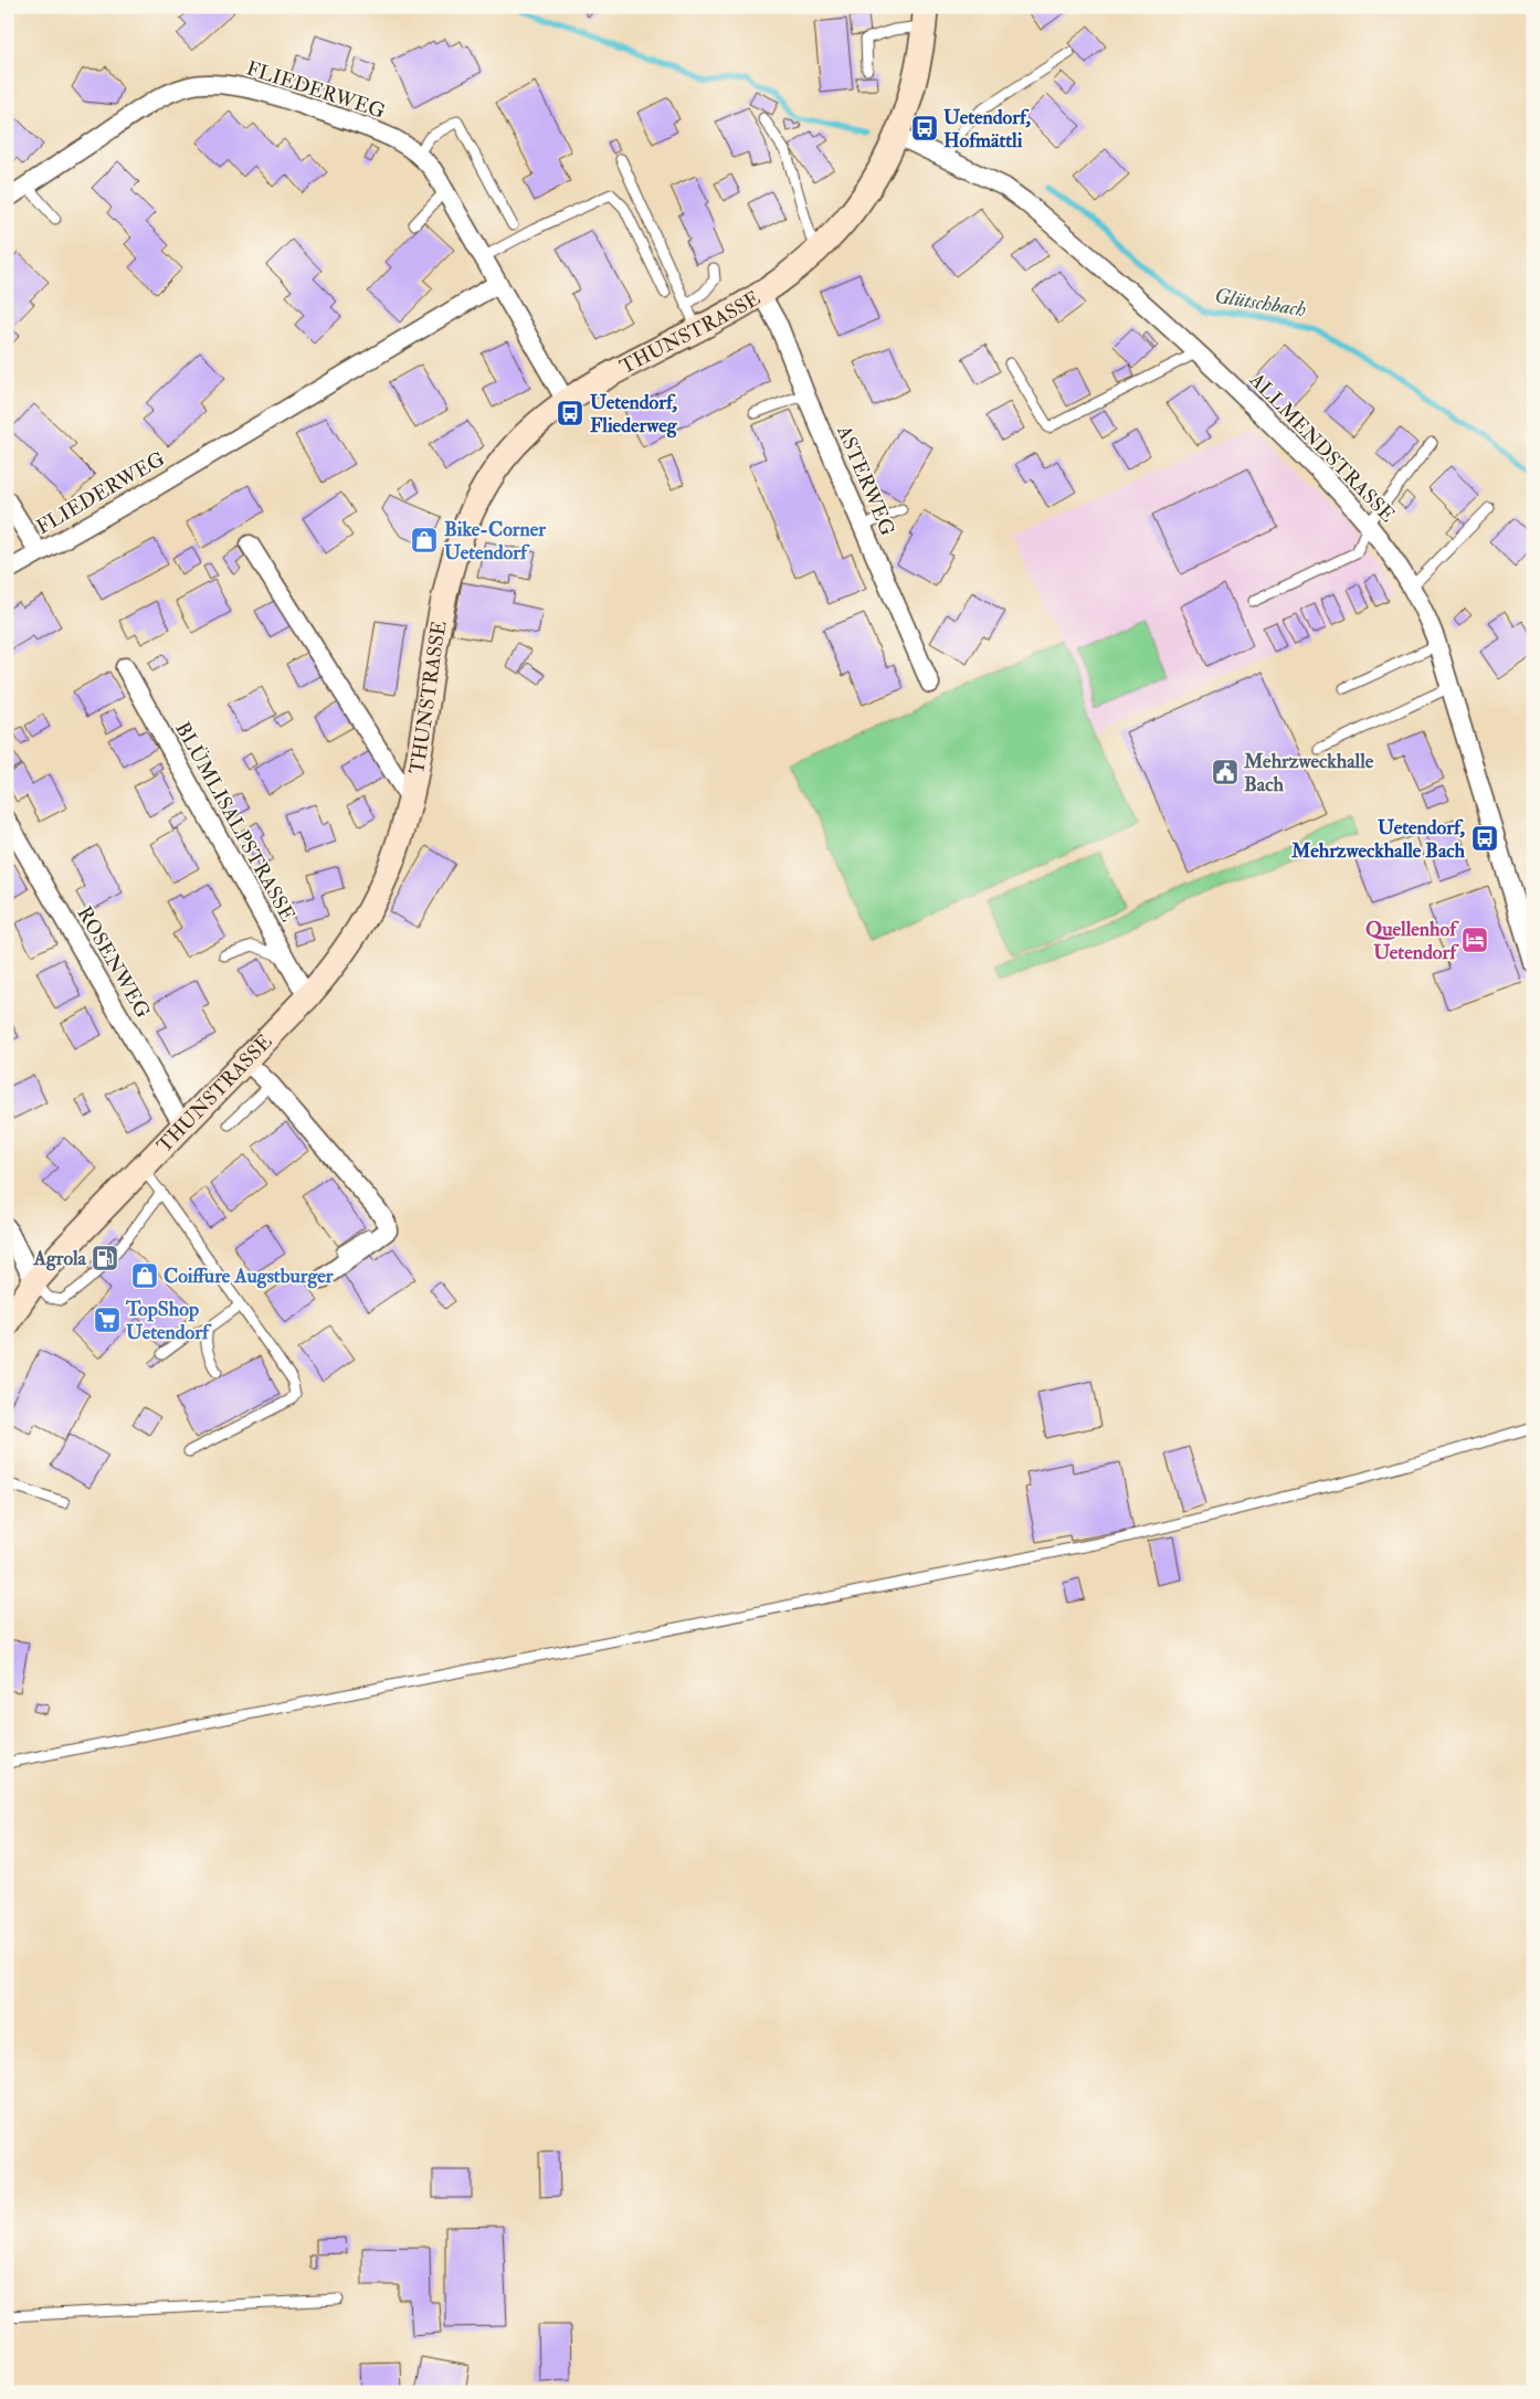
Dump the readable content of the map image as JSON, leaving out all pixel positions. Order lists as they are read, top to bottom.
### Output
{
  "streets": {
    "main road": ["THUNSTRASSE"],
    "street": [
      "FLIEDERWEG",
      "ALLMENDSTRASSE",
      "ASTERWEG",
      "BLÜMLISALPSTRASSE",
      "ROSENWEG"
    ]
  },
  "crossings": [
    ["FLIEDERWEG", "THUNSTRASSE"],
    ["THUNSTRASSE", "ALLMENDSTRASSE"],
    ["THUNSTRASSE", "ASTERWEG"],
    ["THUNSTRASSE", "BLÜMLISALPSTRASSE"],
    ["THUNSTRASSE", "ROSENWEG"]
  ],
  "water": ["Glütschbach"],
  "places": {
    "bus stop": ["Uetendorf, Hofmättli", "Uetendorf, Fliederweg", "Uetendorf, Mehrzweckhalle Bach"],
    "shop": ["Bike-Corner Uetendorf", "Coiffure Augstburger"],
    "public building": ["Mehrzweckhalle Bach"],
    "hotel": ["Quellenhof Uetendorf"],
    "fuel station": ["Agrola"],
    "supermarket": ["TopShop Uetendorf"]
  }
}
